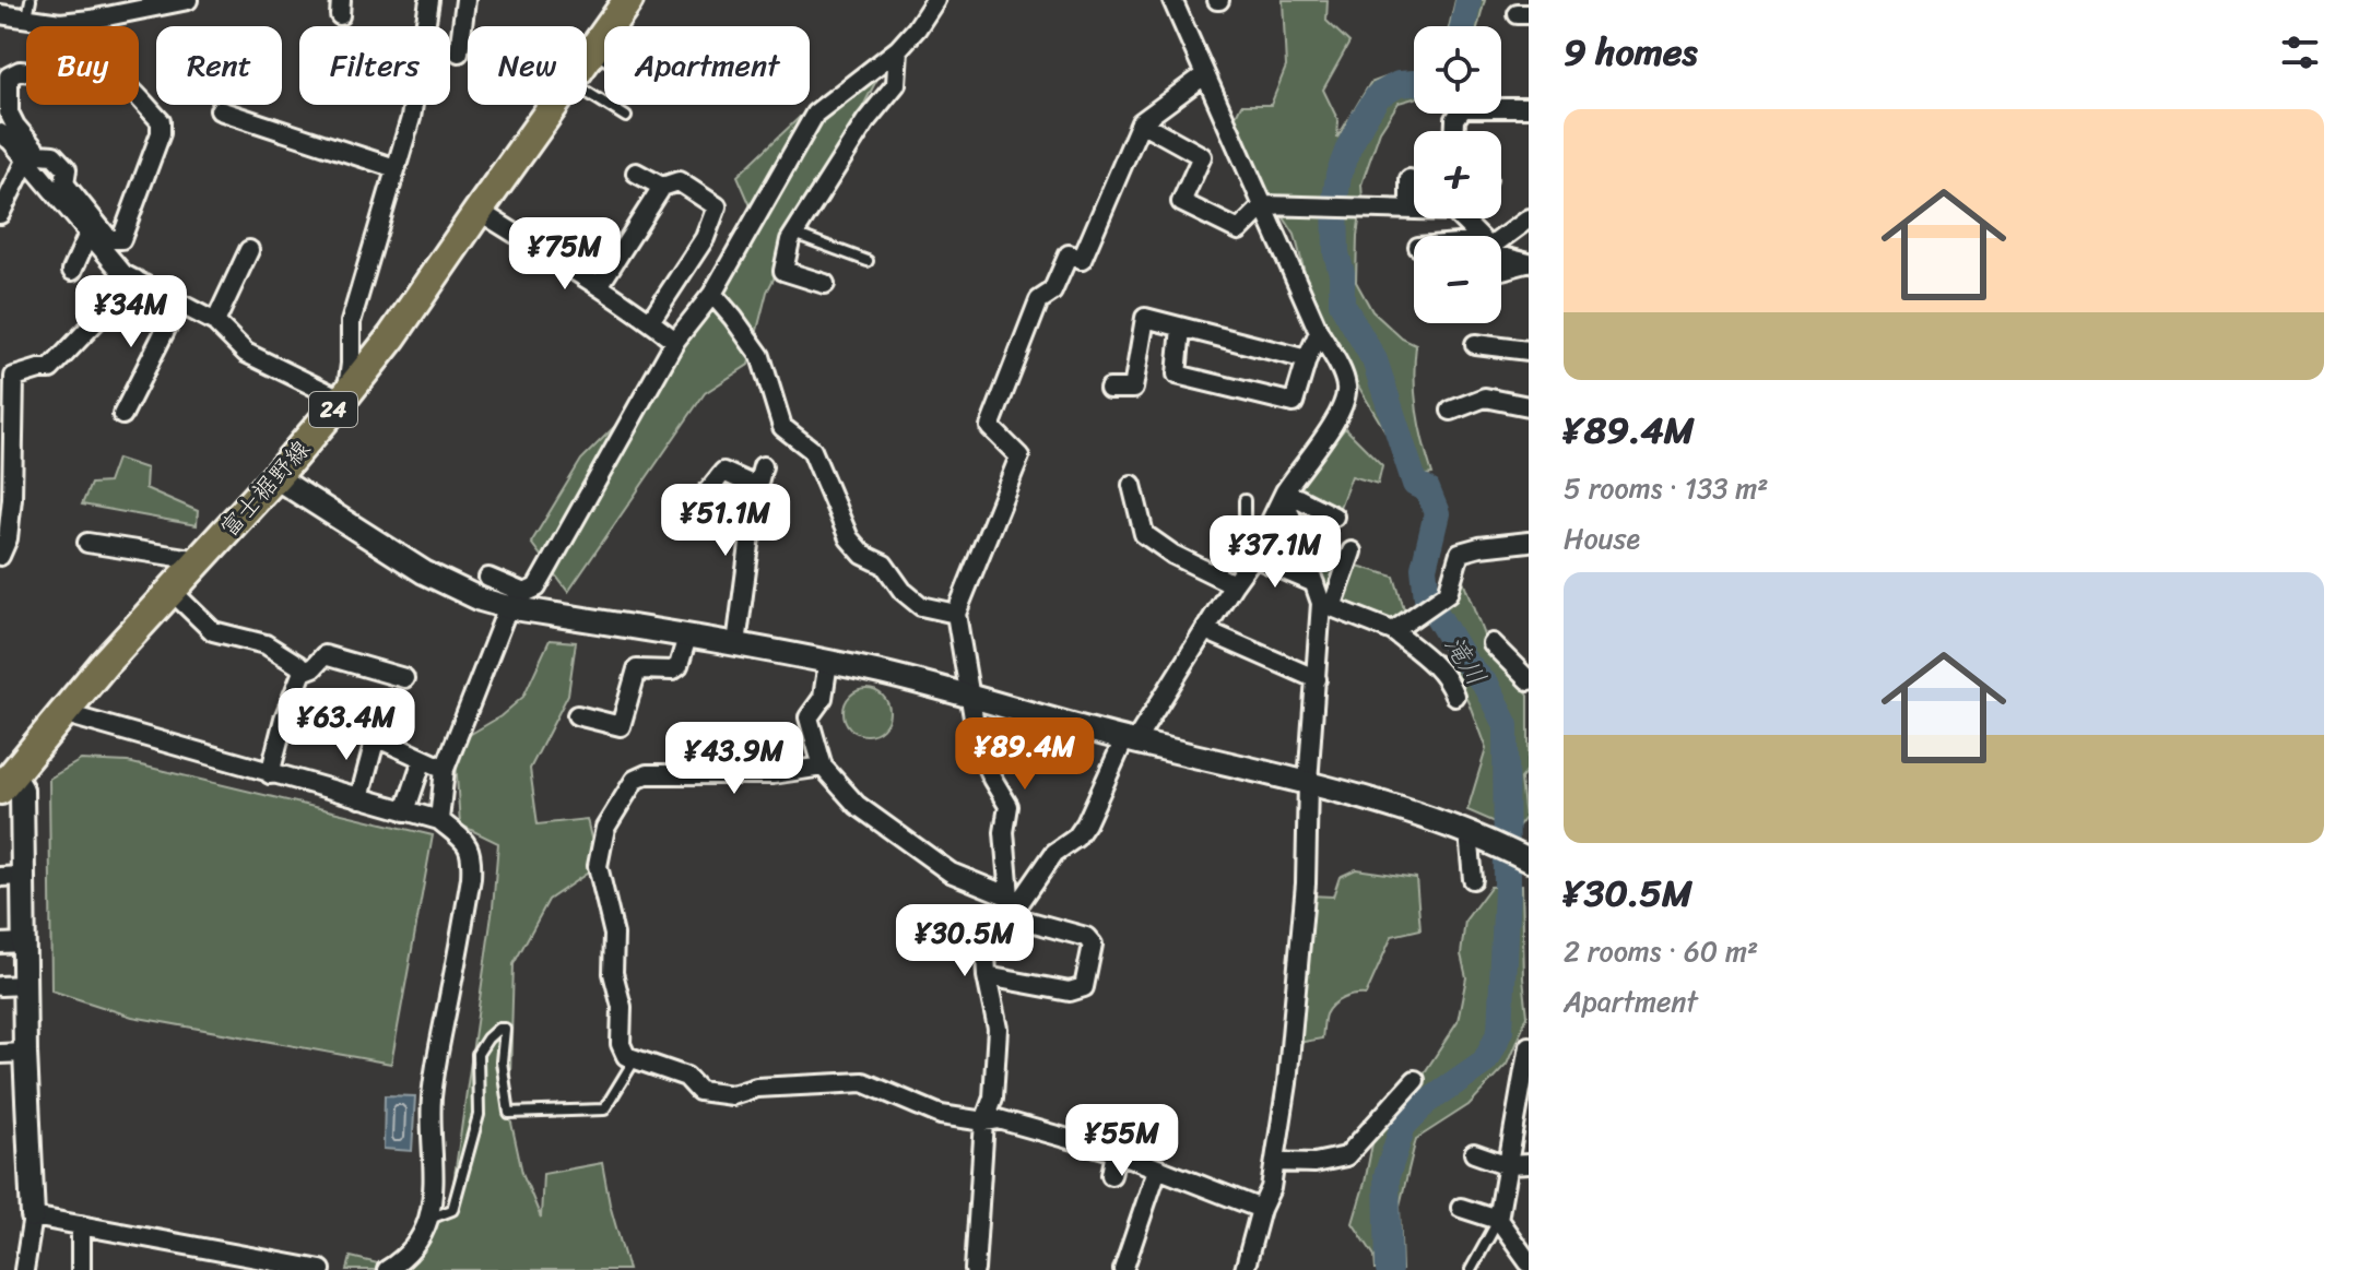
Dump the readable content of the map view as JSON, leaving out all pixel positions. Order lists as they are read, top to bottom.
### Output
{
  "streets": {
    "main road": ["24", "富士裾野線"]
  },
  "water": ["滝川"],
  "page": {
    "heading": "9 homes",
    "map_buttons": ["+", "−"],
    "chip": [
      "Buy",
      "Rent",
      "Filters",
      "New",
      "Apartment"
    ],
    "list": [
      {
        "name": "¥89.4M",
        "note": "5 rooms · 133 m² · House"
      },
      {
        "name": "¥30.5M",
        "note": "2 rooms · 60 m² · Apartment"
      }
    ],
    "price": [
      "¥75M",
      "¥34M",
      "¥51.1M",
      "¥37.1M",
      "¥63.4M",
      "¥89.4M",
      "¥43.9M",
      "¥30.5M",
      "¥55M"
    ]
  }
}
